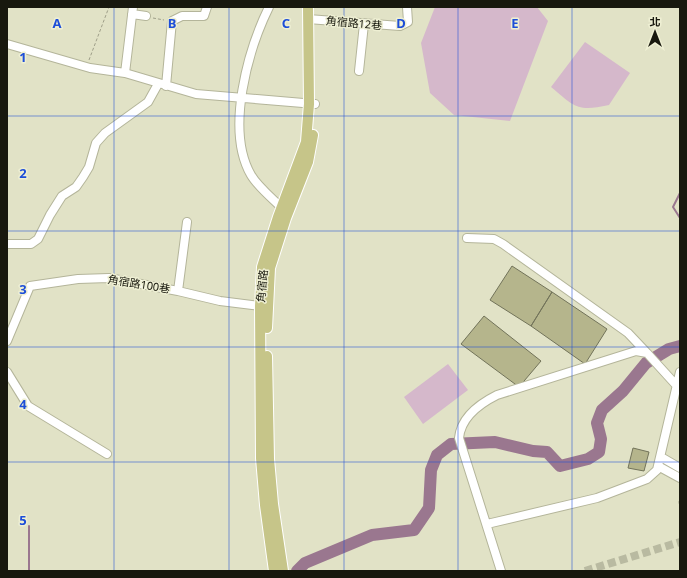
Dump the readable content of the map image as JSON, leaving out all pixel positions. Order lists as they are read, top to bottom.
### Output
{
  "streets": {
    "main road": ["角宿路"],
    "street": ["角宿路12巷", "角宿路100巷"]
  },
  "crossings": [
    ["角宿路12巷", "角宿路"],
    ["角宿路100巷", "角宿路"]
  ],
  "north": "top",
  "grid": {
    "columns": [
      "A",
      "B",
      "C",
      "D",
      "E"
    ],
    "rows": [
      "1",
      "2",
      "3",
      "4",
      "5"
    ]
  }
}
